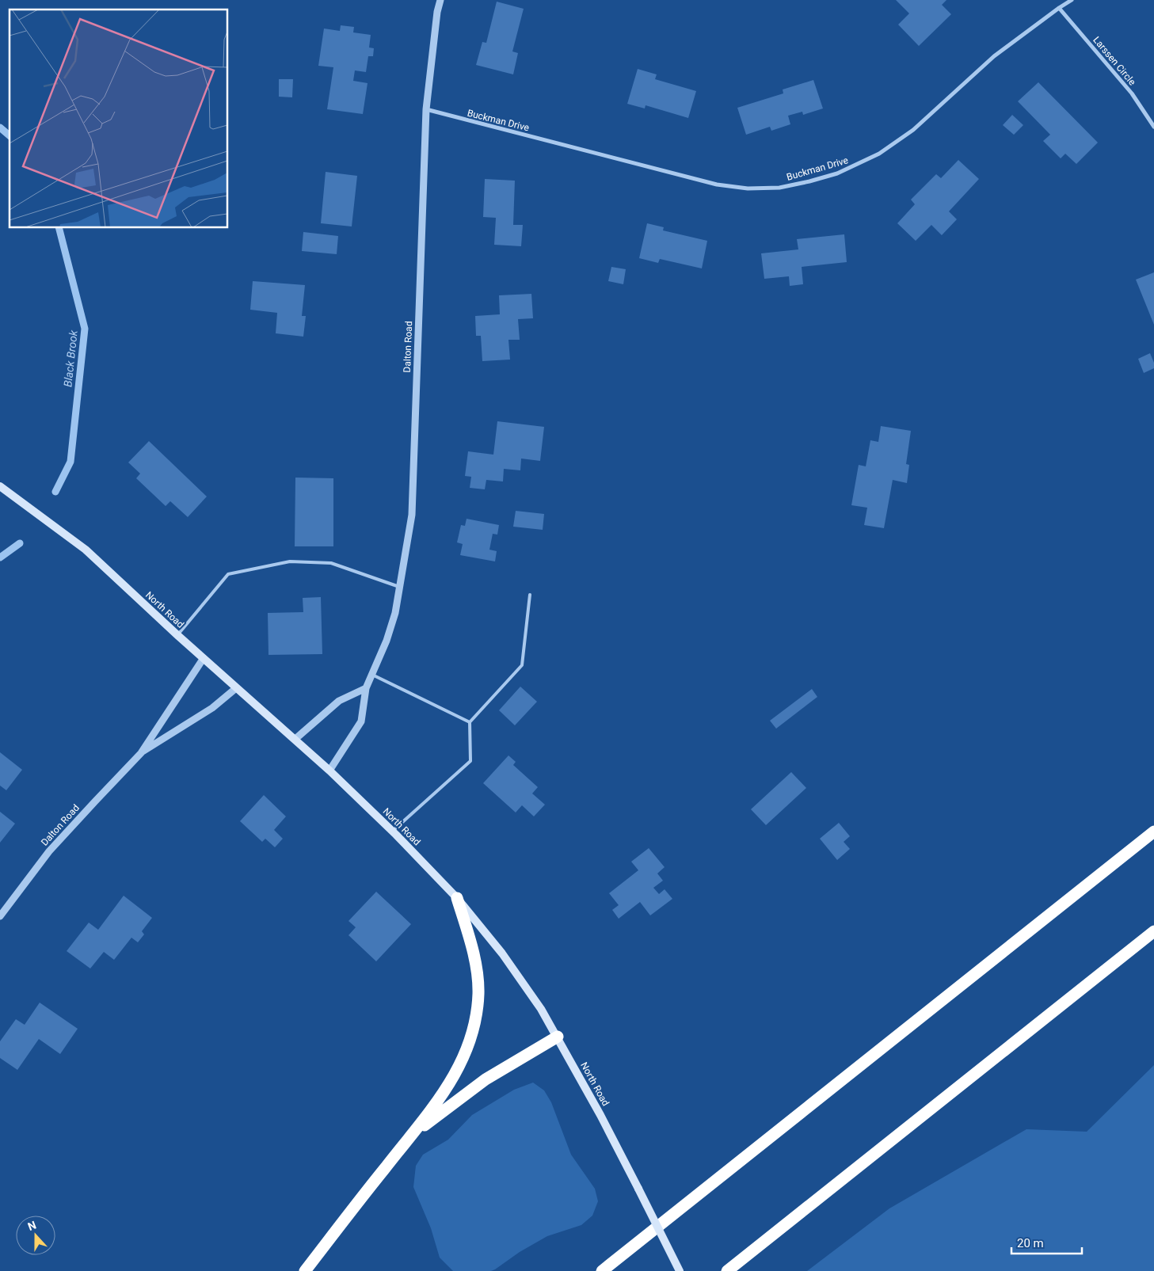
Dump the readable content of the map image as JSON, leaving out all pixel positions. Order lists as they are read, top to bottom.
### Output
{
  "streets": {
    "main road": ["North Road"],
    "street": ["Larssen Circle", "Buckman Drive", "Dalton Road"]
  },
  "crossings": [
    ["Larssen Circle", "Buckman Drive"],
    ["Buckman Drive", "Dalton Road"],
    ["Dalton Road", "North Road"]
  ],
  "water": ["Black Brook"],
  "scale_bar": "20 m",
  "north": "top"
}
